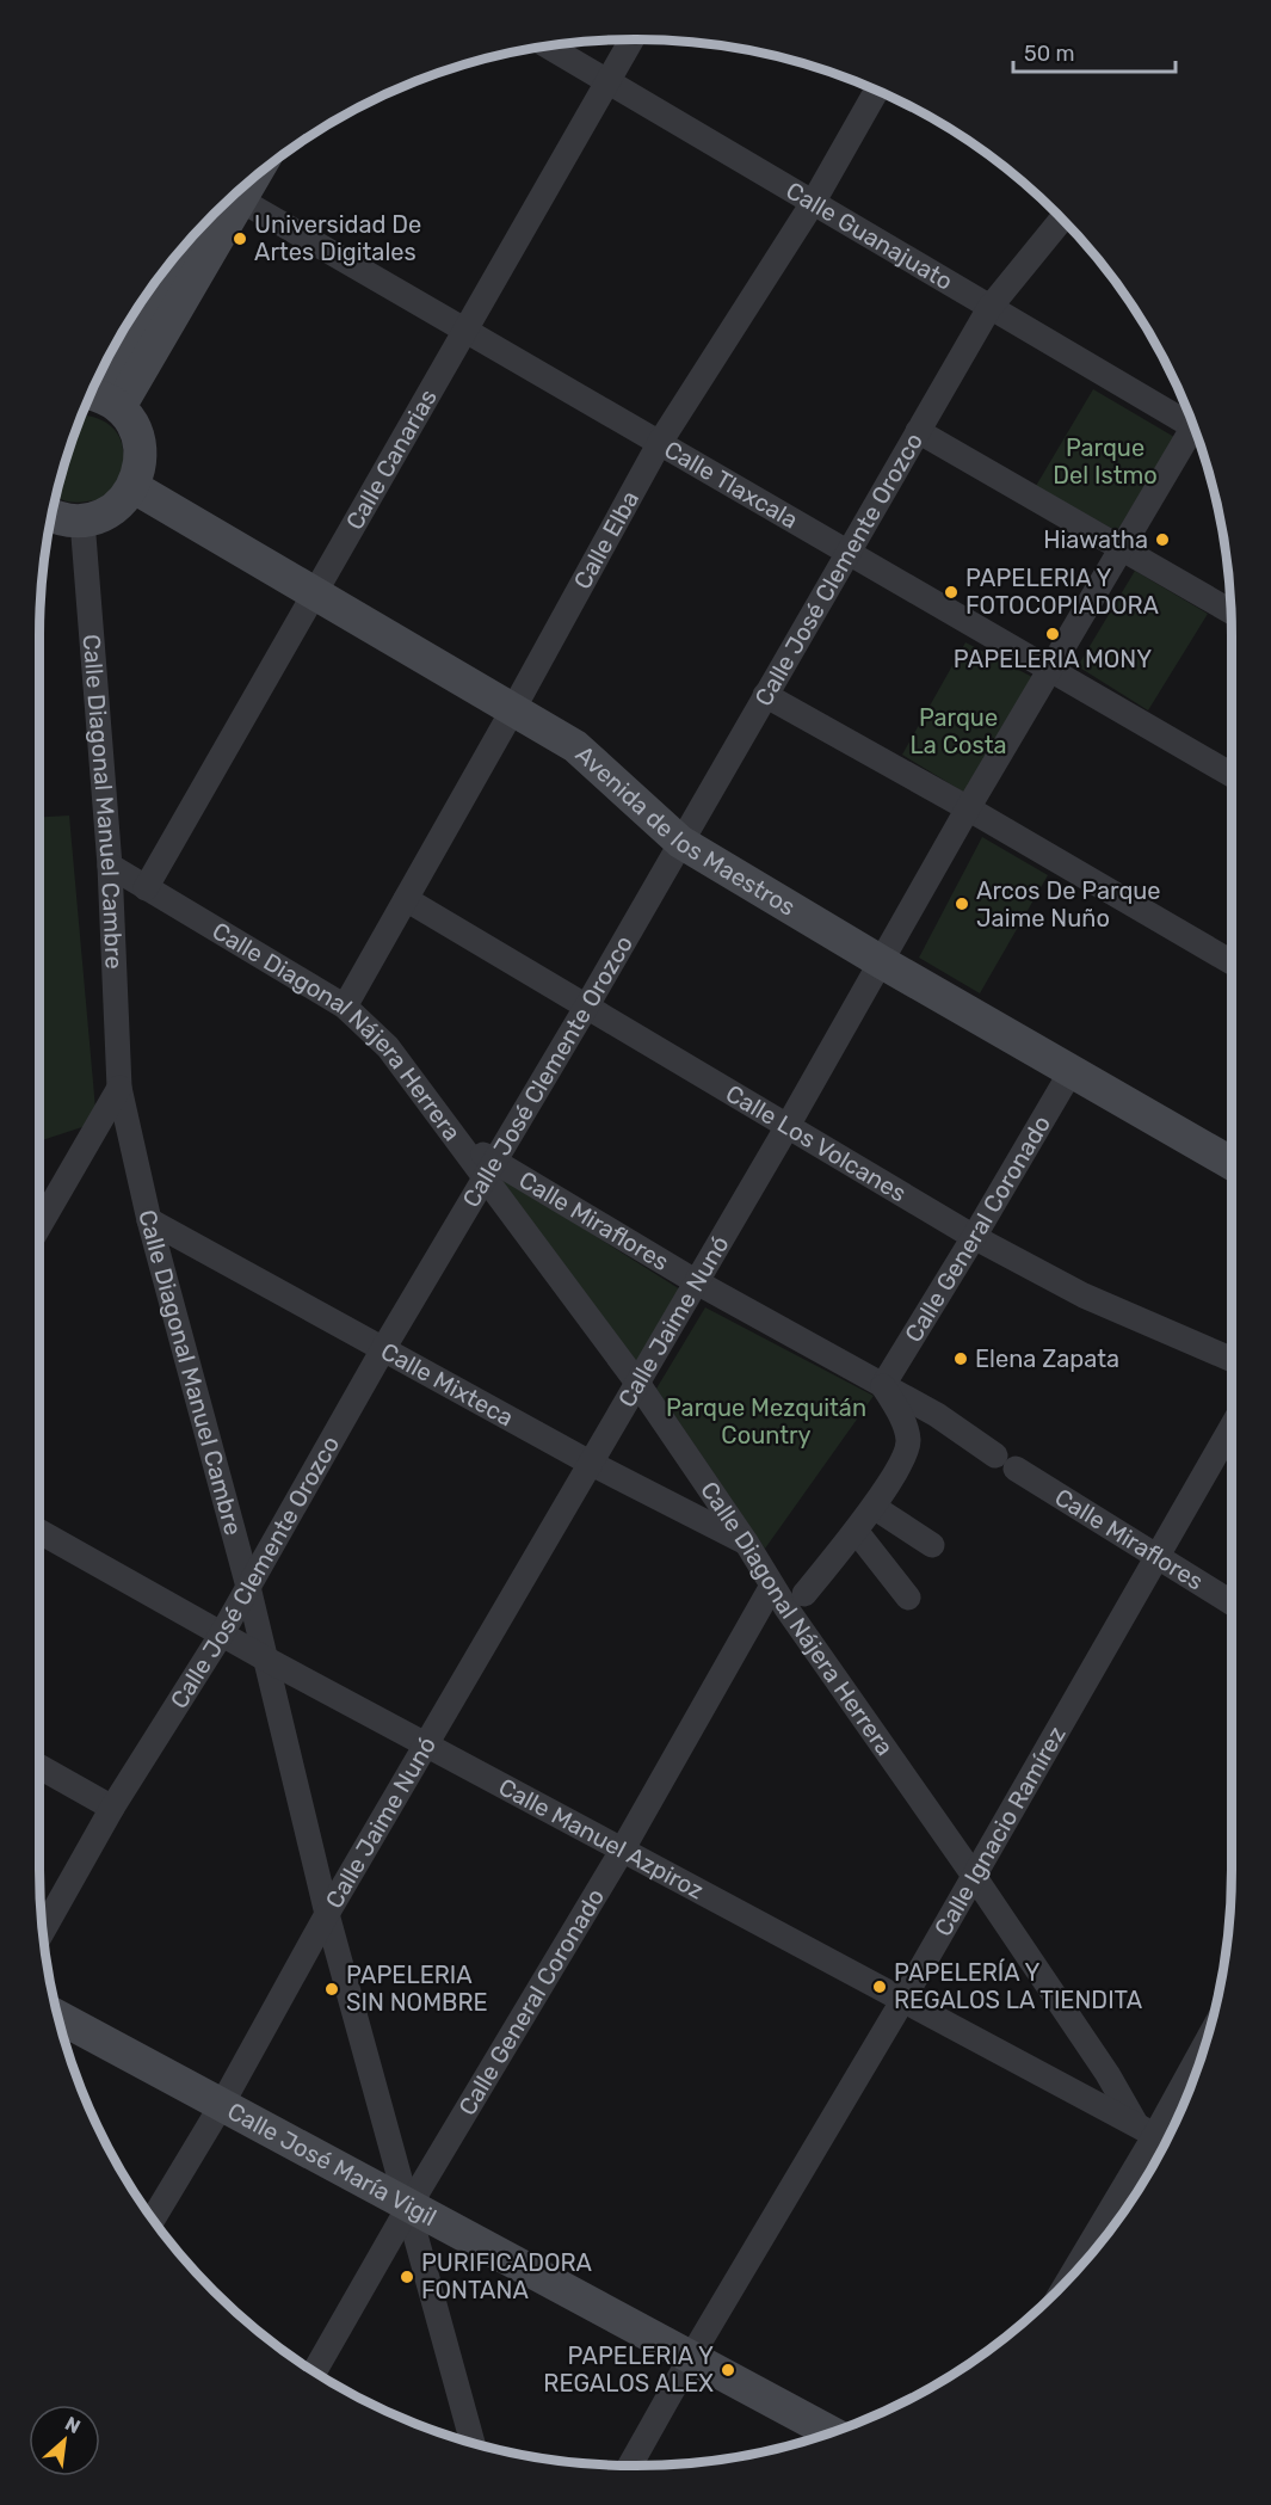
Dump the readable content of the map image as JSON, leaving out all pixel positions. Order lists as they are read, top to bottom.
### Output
{
  "streets": {
    "street": [
      "Calle Guanajuato",
      "Calle Canarias",
      "Calle Tlaxcala",
      "Calle Elba",
      "Calle José Clemente Orozco",
      "Calle Diagonal Manuel Cambre",
      "Avenida de los Maestros",
      "Calle Diagonal Nájera Herrera",
      "Calle Los Volcanes",
      "Calle Miraflores",
      "Calle General Coronado",
      "Calle Jaime Nunó",
      "Calle Mixteca",
      "Calle Ignacio Ramírez",
      "Calle Manuel Azpiroz",
      "Calle José María Vigil"
    ]
  },
  "crossings": [
    ["Calle Guanajuato", "Calle Canarias"],
    ["Calle Guanajuato", "Calle Elba"],
    ["Calle Guanajuato", "Calle José Clemente Orozco"],
    ["Calle Canarias", "Calle Tlaxcala"],
    ["Calle Canarias", "Avenida de los Maestros"],
    ["Calle Canarias", "Calle Diagonal Nájera Herrera"],
    ["Calle Tlaxcala", "Calle Elba"],
    ["Calle Tlaxcala", "Calle José Clemente Orozco"],
    ["Calle Tlaxcala", "Calle Jaime Nunó"],
    ["Calle Elba", "Avenida de los Maestros"],
    ["Calle Elba", "Calle Diagonal Nájera Herrera"],
    ["Calle Elba", "Calle Los Volcanes"],
    ["Calle José Clemente Orozco", "Calle Diagonal Manuel Cambre"],
    ["Calle José Clemente Orozco", "Avenida de los Maestros"],
    ["Calle José Clemente Orozco", "Calle Diagonal Nájera Herrera"],
    ["Calle José Clemente Orozco", "Calle Los Volcanes"],
    ["Calle José Clemente Orozco", "Calle Miraflores"],
    ["Calle José Clemente Orozco", "Calle Mixteca"],
    ["Calle José Clemente Orozco", "Calle Manuel Azpiroz"],
    ["Calle Diagonal Manuel Cambre", "Calle Diagonal Nájera Herrera"],
    ["Calle Diagonal Manuel Cambre", "Calle General Coronado"],
    ["Calle Diagonal Manuel Cambre", "Calle Jaime Nunó"],
    ["Calle Diagonal Manuel Cambre", "Calle Mixteca"],
    ["Calle Diagonal Manuel Cambre", "Calle Manuel Azpiroz"],
    ["Calle Diagonal Manuel Cambre", "Calle José María Vigil"],
    ["Avenida de los Maestros", "Calle General Coronado"],
    ["Avenida de los Maestros", "Calle Jaime Nunó"],
    ["Calle Diagonal Nájera Herrera", "Calle Miraflores"],
    ["Calle Diagonal Nájera Herrera", "Calle General Coronado"],
    ["Calle Diagonal Nájera Herrera", "Calle Jaime Nunó"],
    ["Calle Diagonal Nájera Herrera", "Calle Mixteca"],
    ["Calle Diagonal Nájera Herrera", "Calle Ignacio Ramírez"],
    ["Calle Diagonal Nájera Herrera", "Calle Manuel Azpiroz"],
    ["Calle Los Volcanes", "Calle General Coronado"],
    ["Calle Los Volcanes", "Calle Jaime Nunó"],
    ["Calle Miraflores", "Calle General Coronado"],
    ["Calle Miraflores", "Calle Jaime Nunó"],
    ["Calle Miraflores", "Calle Ignacio Ramírez"],
    ["Calle General Coronado", "Calle Manuel Azpiroz"],
    ["Calle General Coronado", "Calle José María Vigil"],
    ["Calle Jaime Nunó", "Calle Mixteca"],
    ["Calle Jaime Nunó", "Calle Manuel Azpiroz"],
    ["Calle Jaime Nunó", "Calle José María Vigil"],
    ["Calle Ignacio Ramírez", "Calle Manuel Azpiroz"],
    ["Calle Ignacio Ramírez", "Calle José María Vigil"]
  ],
  "parks": ["Parque Del Istmo", "Parque La Costa", "Parque Mezquitán Country"],
  "places": [
    "Universidad De Artes Digitales",
    "Hiawatha",
    "PAPELERIA Y FOTOCOPIADORA",
    "PAPELERIA MONY",
    "Arcos De Parque Jaime Nuño",
    "Elena Zapata",
    "PAPELERÍA Y REGALOS LA TIENDITA",
    "PAPELERIA SIN NOMBRE",
    "PURIFICADORA FONTANA",
    "PAPELERIA Y REGALOS ALEX"
  ],
  "scale_bar": "50 m",
  "north": "top right"
}
